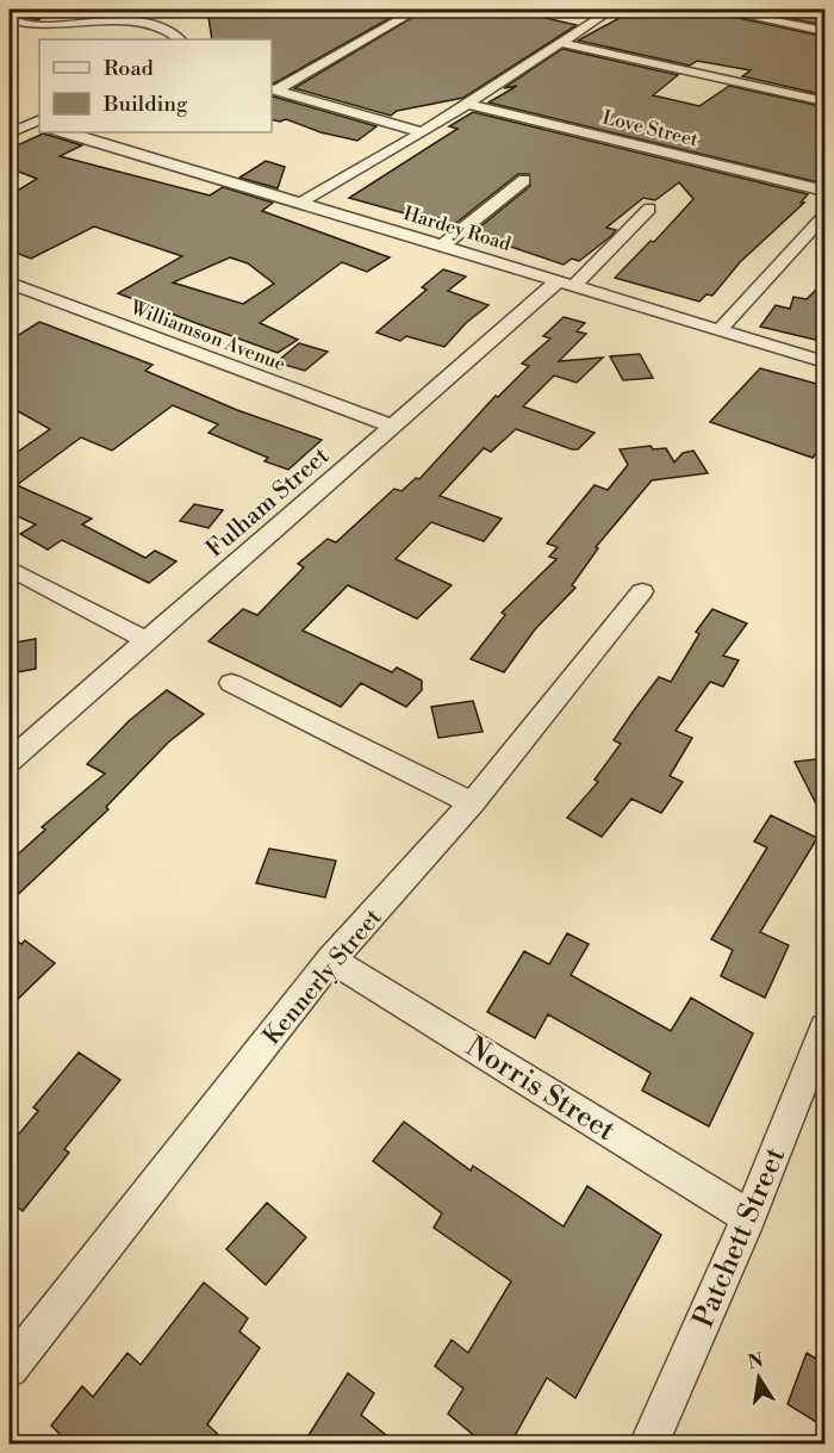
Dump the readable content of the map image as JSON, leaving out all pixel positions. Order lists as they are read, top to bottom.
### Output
{
  "streets": {
    "street": [
      "Love Street",
      "Hardey Road",
      "Williamson Avenue",
      "Fulham Street",
      "Kennerly Street",
      "Norris Street",
      "Patchett Street"
    ]
  },
  "crossings": [
    ["Hardey Road", "Fulham Street"],
    ["Williamson Avenue", "Fulham Street"],
    ["Kennerly Street", "Norris Street"],
    ["Norris Street", "Patchett Street"]
  ],
  "legend": ["Road", "Building"],
  "north": "top"
}
